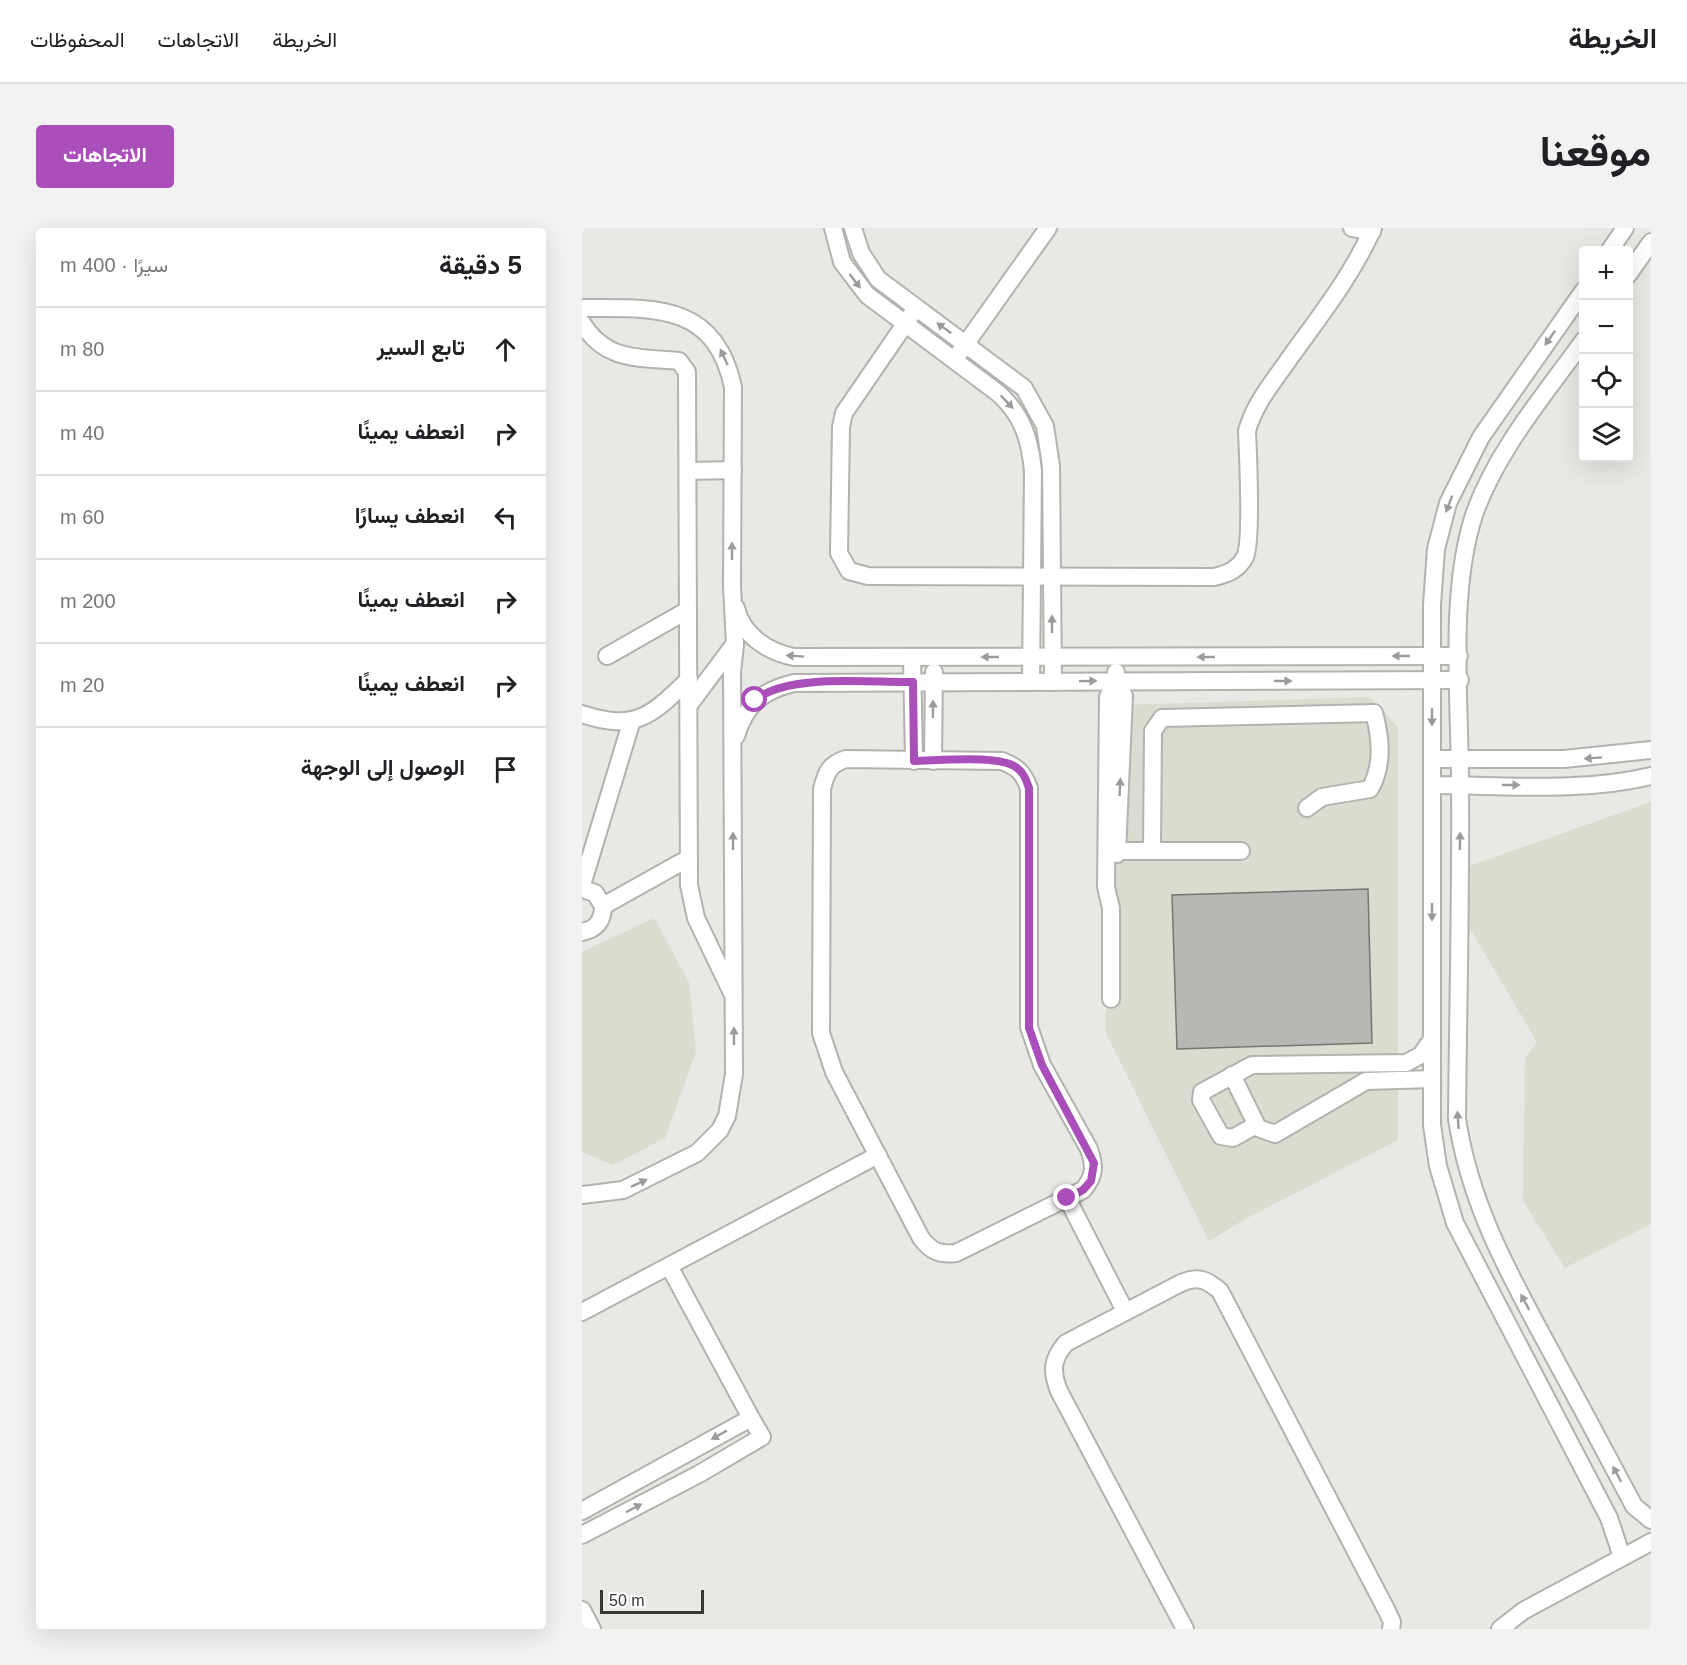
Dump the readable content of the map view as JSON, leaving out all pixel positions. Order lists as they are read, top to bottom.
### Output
{
  "scale_bar": "50 m",
  "page": {
    "header": "الخريطة",
    "nav": ["الخريطة", "الاتجاهات", "المحفوظات"],
    "title": "موقعنا",
    "buttons": "الاتجاهات",
    "heading": ["5 دقيقة", "سيرًا · 400 m"],
    "map_buttons": ["+", "−"],
    "list": [
      ["تابع السير", "80 m"],
      ["انعطف يمينًا", "40 m"],
      ["انعطف يسارًا", "60 m"],
      ["انعطف يمينًا", "200 m"],
      ["انعطف يمينًا", "20 m"],
      "الوصول إلى الوجهة"
    ],
    "scale": "50 m"
  }
}
